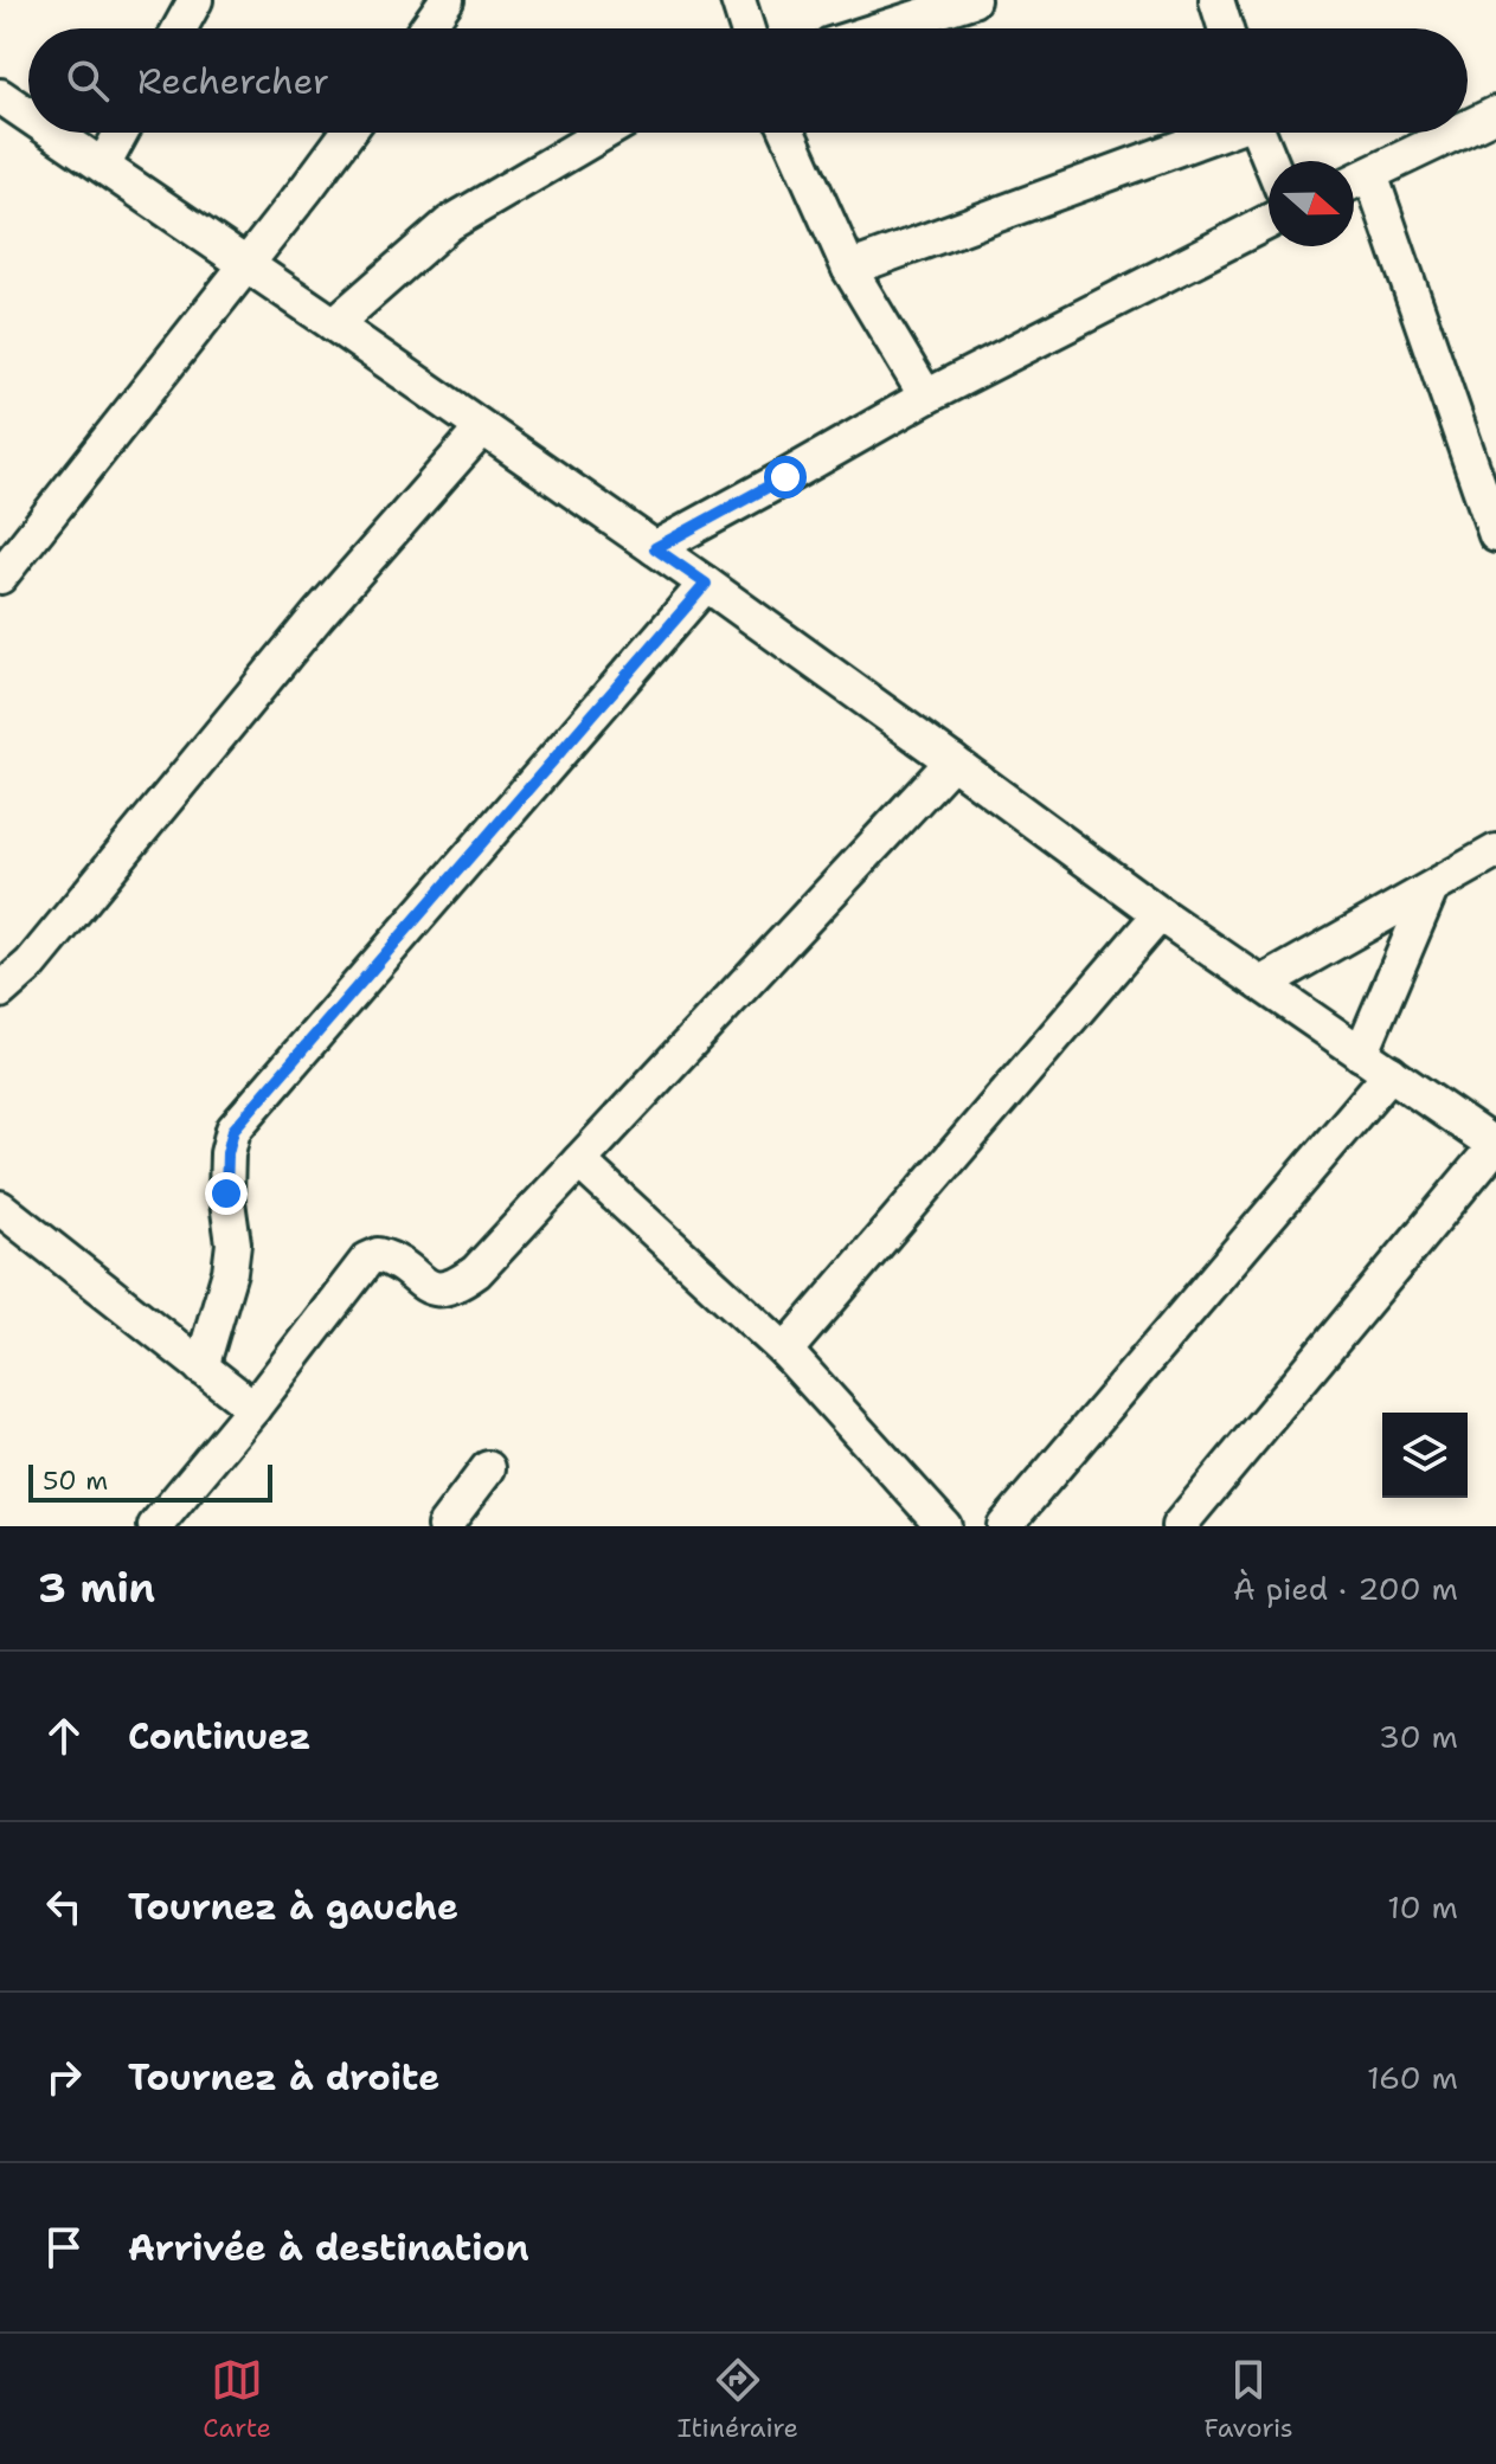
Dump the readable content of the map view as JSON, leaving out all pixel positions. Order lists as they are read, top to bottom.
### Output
{
  "scale_bar": "50 m",
  "north": "right",
  "page": {
    "search": "Rechercher",
    "scale": "50 m",
    "heading": ["3 min", "À pied · 200 m"],
    "list": [
      ["Continuez", "30 m"],
      ["Tournez à gauche", "10 m"],
      ["Tournez à droite", "160 m"],
      "Arrivée à destination"
    ],
    "nav": ["Carte", "Itinéraire", "Favoris"]
  }
}
